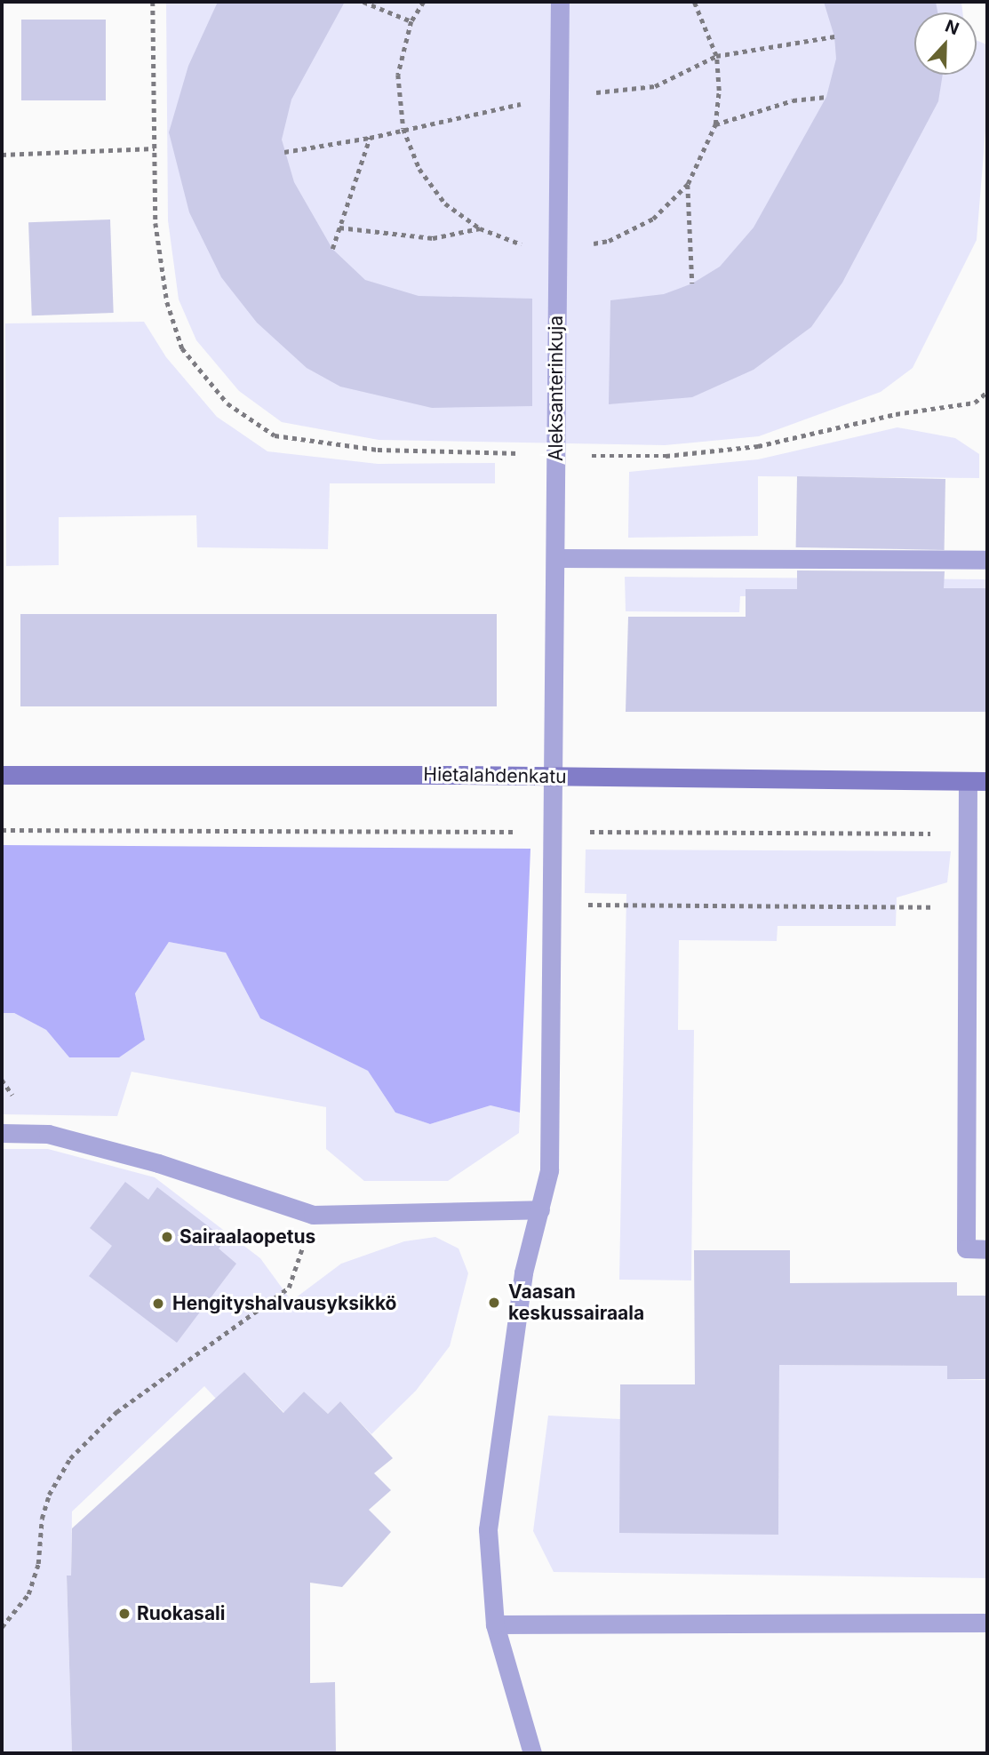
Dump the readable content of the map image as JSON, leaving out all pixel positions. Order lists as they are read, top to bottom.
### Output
{
  "streets": {
    "main road": ["Hietalahdenkatu"],
    "lane": ["Aleksanterinkuja"]
  },
  "crossings": [
    ["Aleksanterinkuja", "Hietalahdenkatu"]
  ],
  "places": [
    "Sairaalaopetus",
    "Vaasan keskussairaala",
    "Hengityshalvausyksikkö",
    "Ruokasali"
  ],
  "north": "top"
}
